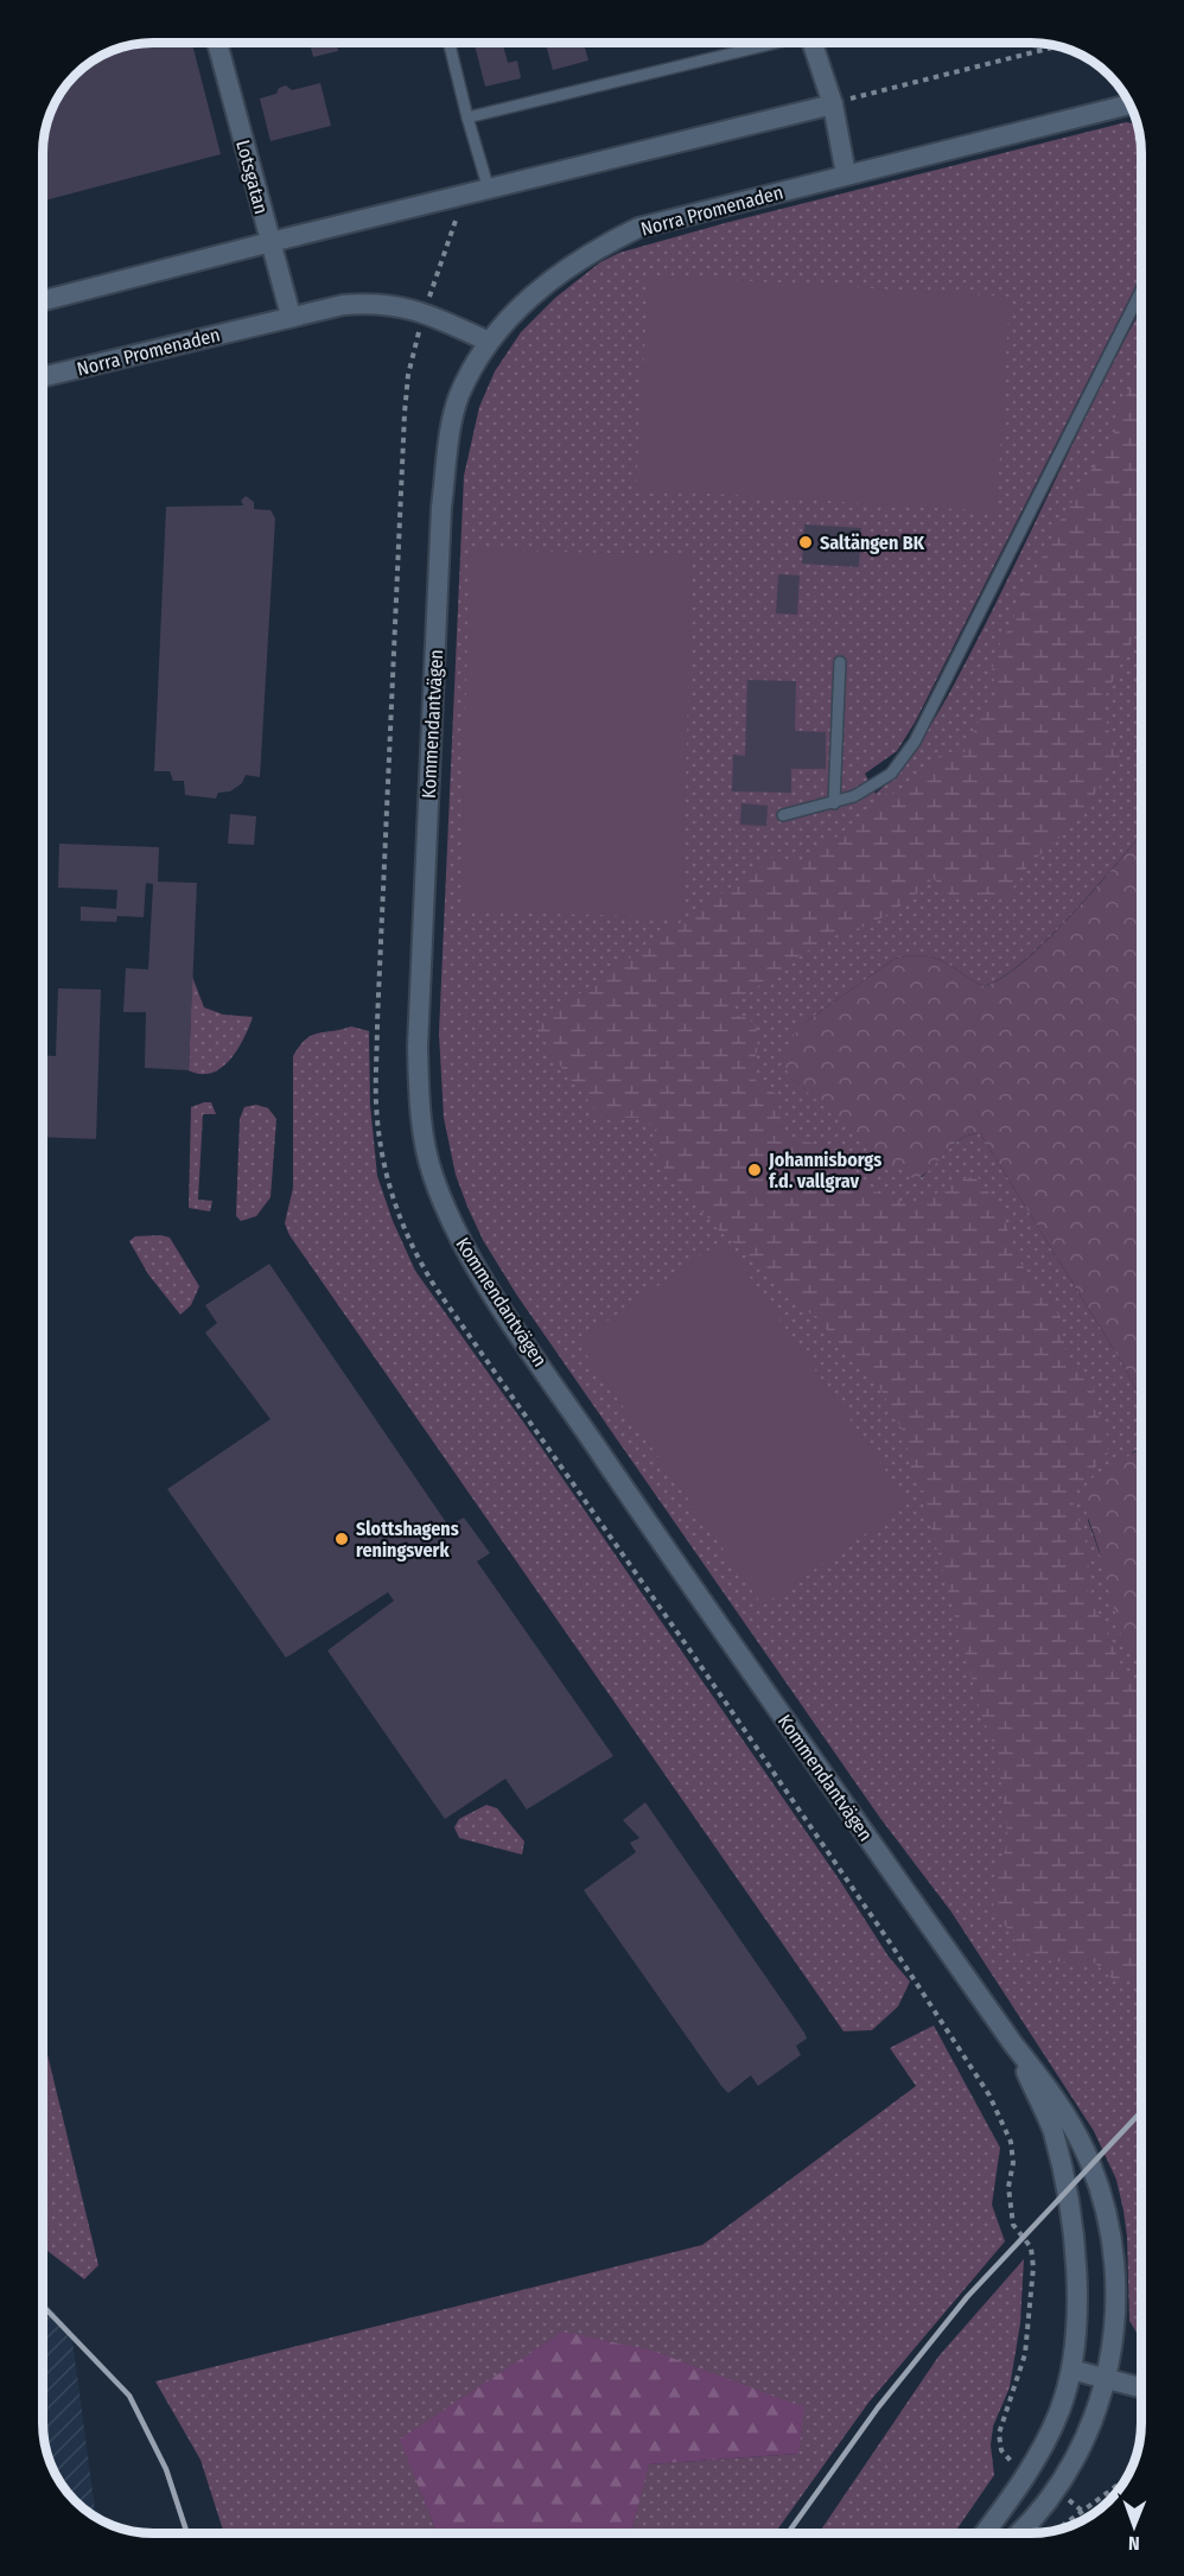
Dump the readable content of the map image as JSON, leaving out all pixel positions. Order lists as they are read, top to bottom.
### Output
{
  "streets": {
    "street": ["Lotsgatan", "Norra Promenaden", "Kommendantvägen"]
  },
  "crossings": [
    ["Lotsgatan", "Norra Promenaden"],
    ["Norra Promenaden", "Kommendantvägen"]
  ],
  "places": ["Saltängen BK", "Johannisborgs f.d. vallgrav", "Slottshagens reningsverk"],
  "north": "bottom"
}
